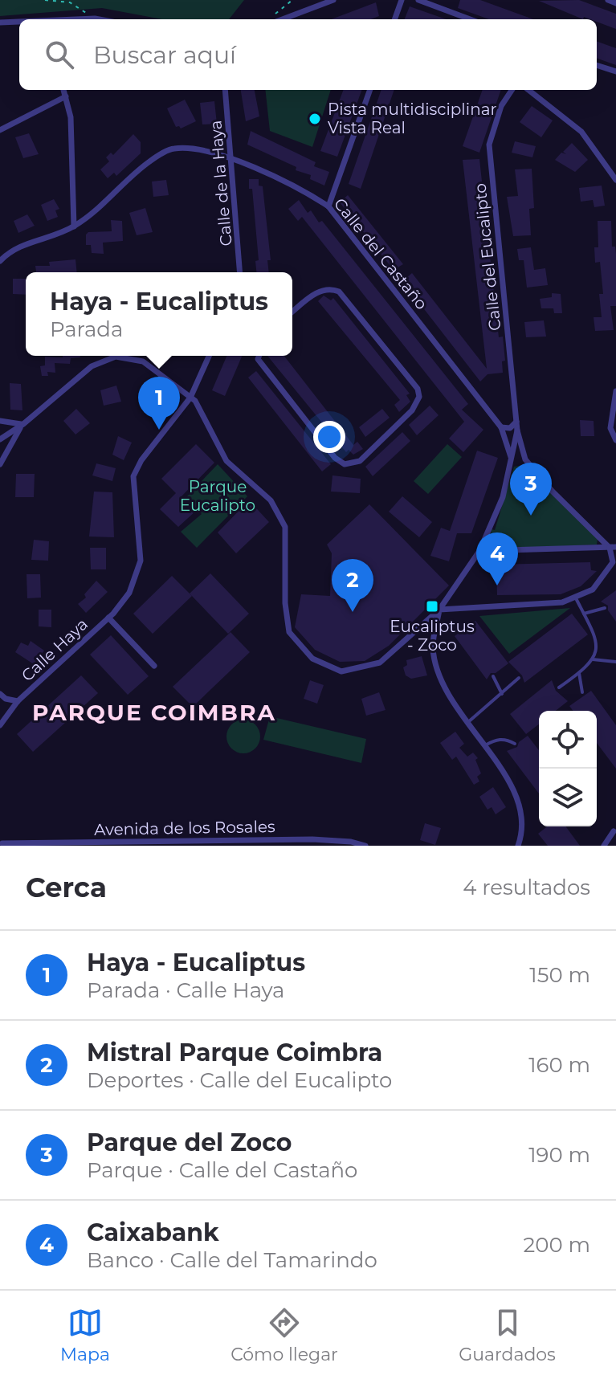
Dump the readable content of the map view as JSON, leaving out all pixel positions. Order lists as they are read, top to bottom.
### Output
{
  "streets": {
    "street": [
      "Calle de la Haya",
      "Calle del Castaño",
      "Calle del Eucalipto",
      "Calle Haya",
      "Avenida de los Rosales"
    ]
  },
  "crossings": [
    ["Calle de la Haya", "Calle del Castaño"]
  ],
  "districts": ["PARQUE COIMBRA"],
  "parks": ["Parque Eucalipto"],
  "places": {
    "other": ["Pista multidisciplinar Vista Real"],
    "transit": ["Eucaliptus - Zoco"]
  },
  "page": {
    "search": "Buscar aquí",
    "popup": ["Haya - Eucaliptus", "Parada"],
    "pins": [
      "1",
      "3",
      "4",
      "2"
    ],
    "heading": ["Cerca", "4 resultados"],
    "list": [
      {
        "mark": "1",
        "name": "Haya - Eucaliptus",
        "note": "Parada · Calle Haya",
        "value": "150 m"
      },
      {
        "mark": "2",
        "name": "Mistral Parque Coimbra",
        "note": "Deportes · Calle del Eucalipto",
        "value": "160 m"
      },
      {
        "mark": "3",
        "name": "Parque del Zoco",
        "note": "Parque · Calle del Castaño",
        "value": "190 m"
      },
      {
        "mark": "4",
        "name": "Caixabank",
        "note": "Banco · Calle del Tamarindo",
        "value": "200 m"
      }
    ],
    "nav": ["Mapa", "Cómo llegar", "Guardados"]
  }
}
